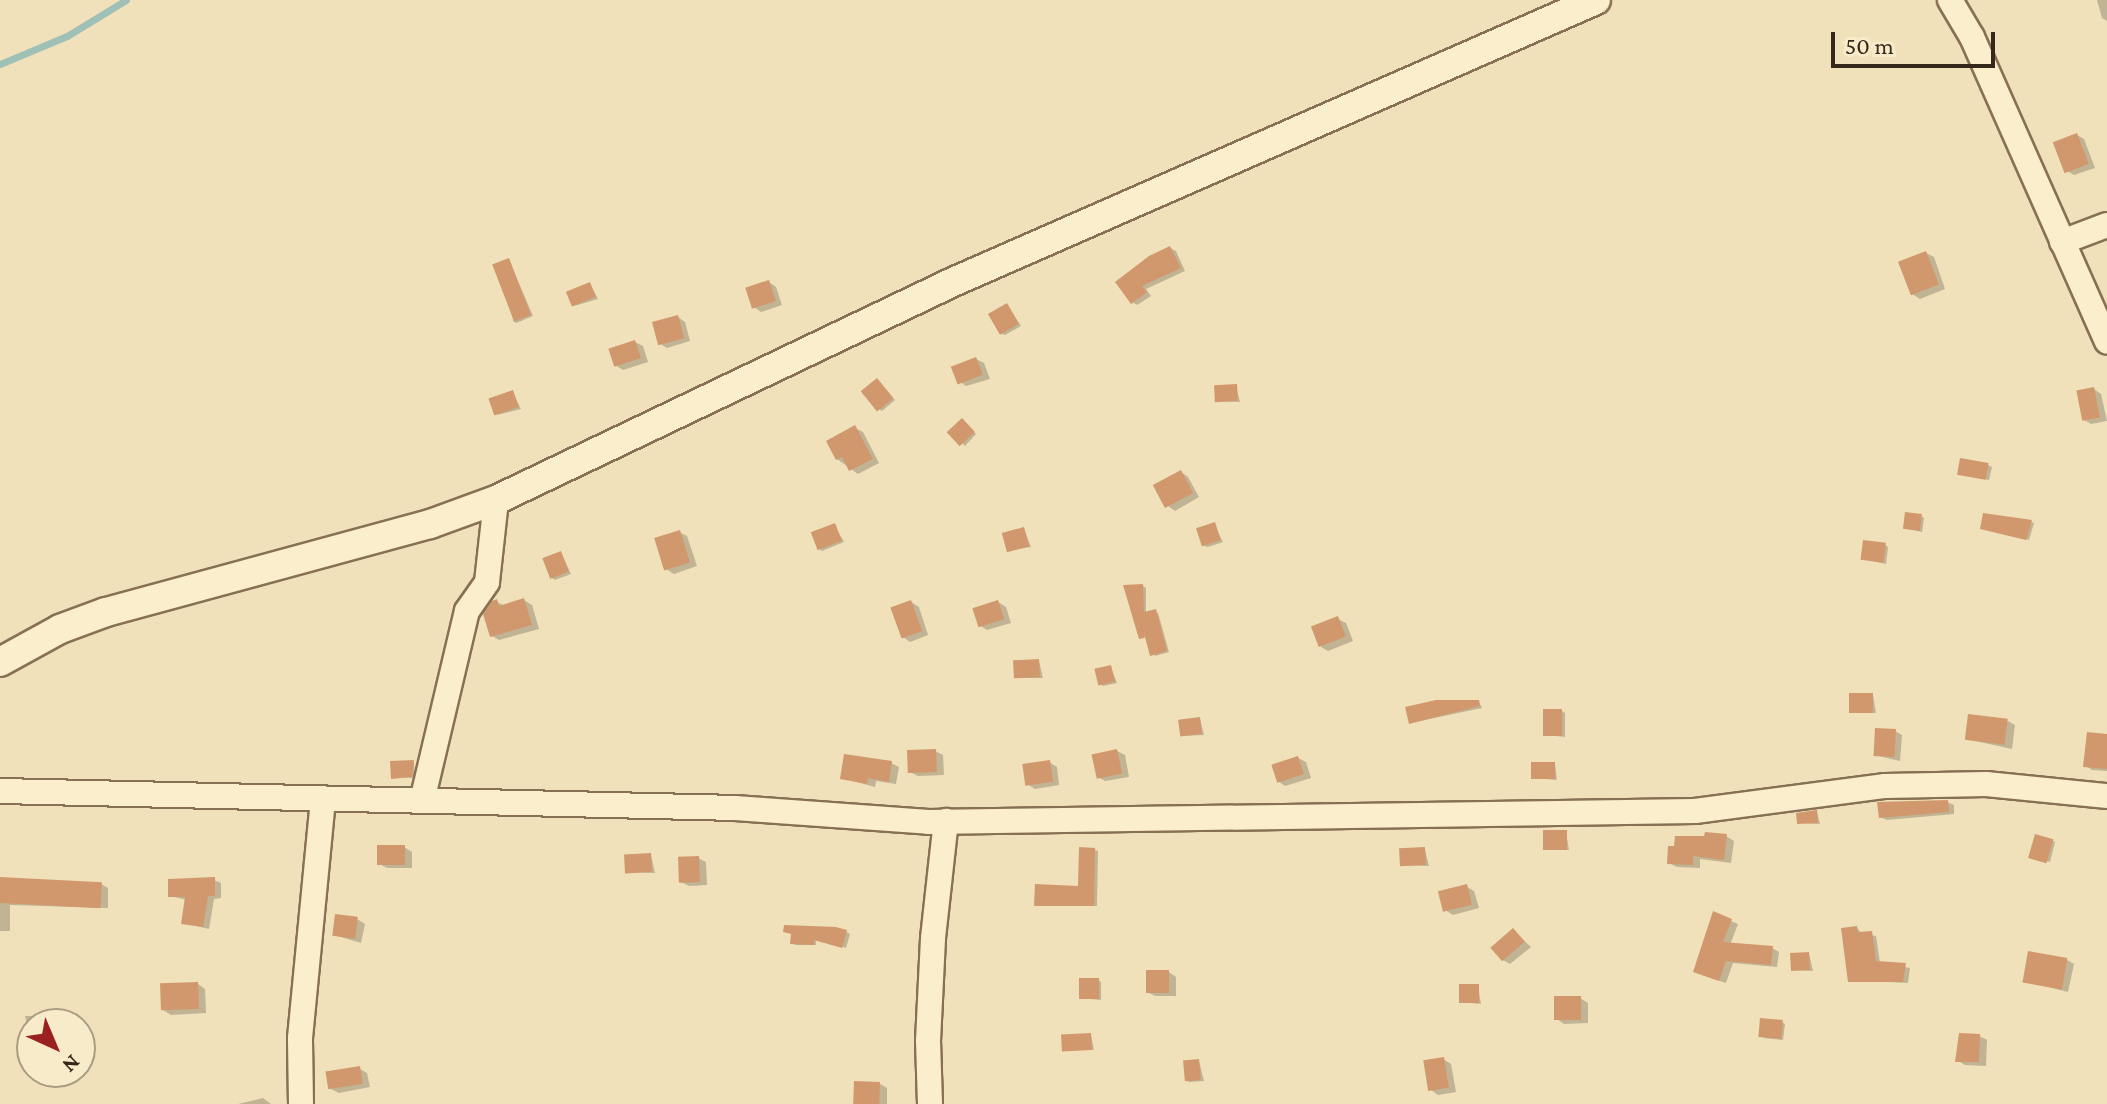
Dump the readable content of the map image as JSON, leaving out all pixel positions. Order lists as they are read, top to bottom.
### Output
{
  "scale_bar": "50 m",
  "north": "bottom right"
}
